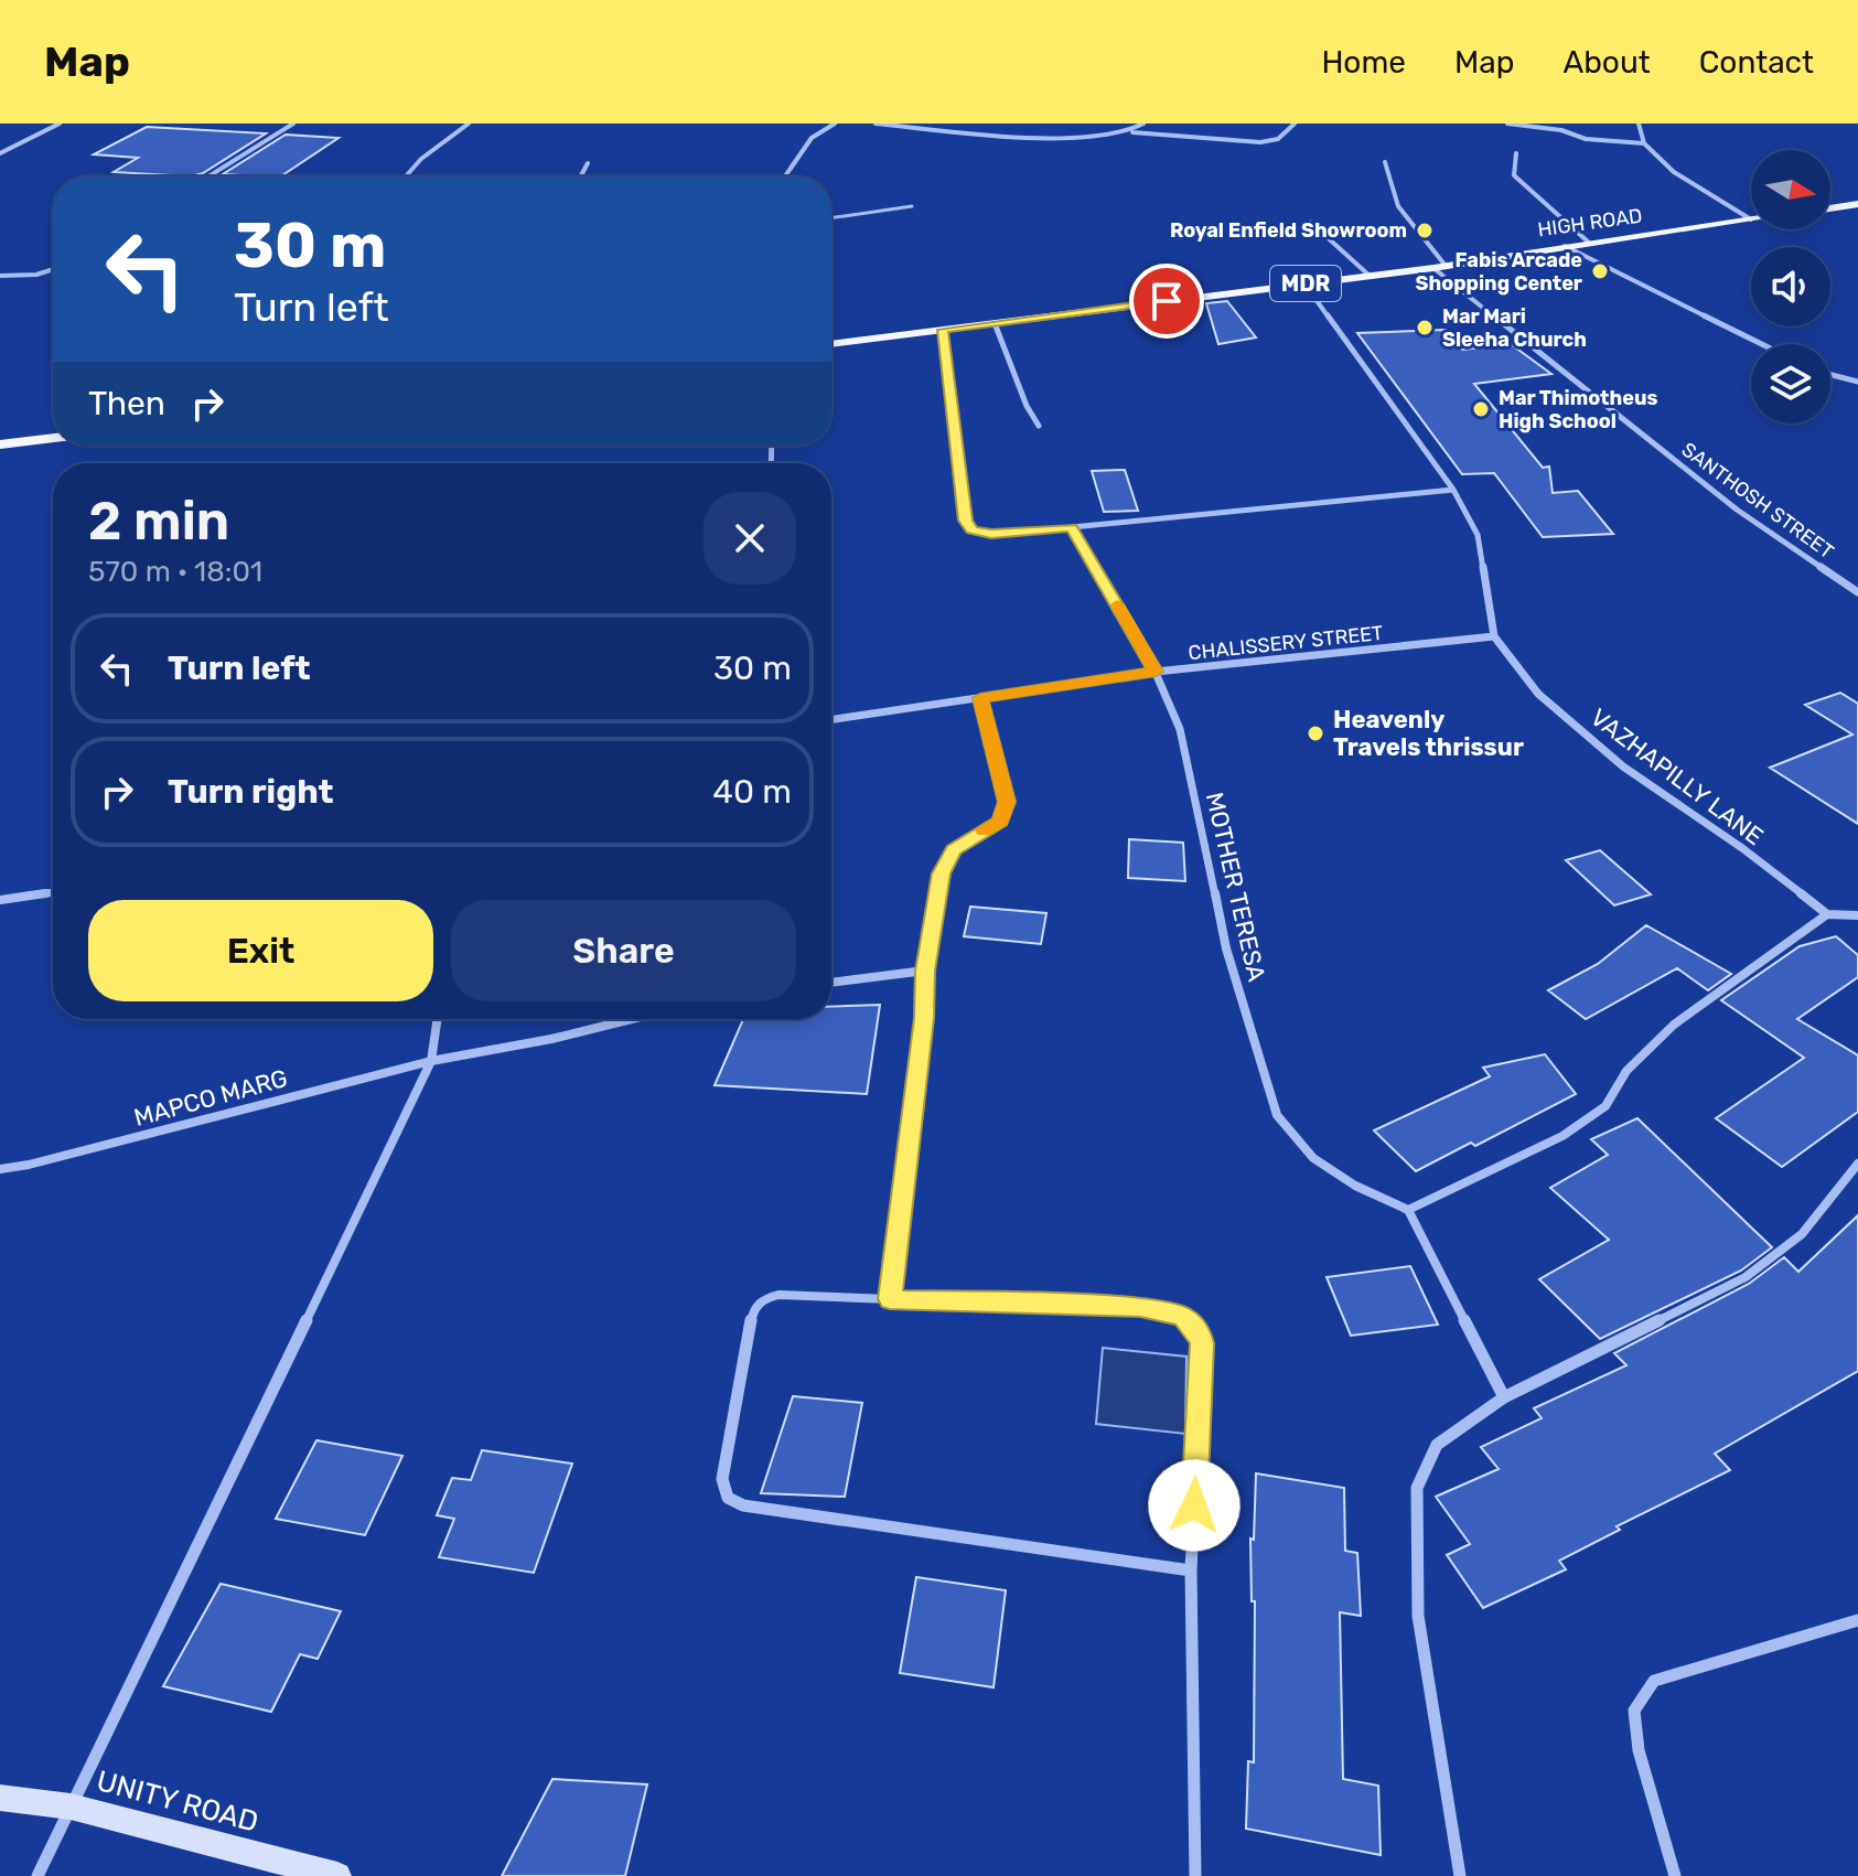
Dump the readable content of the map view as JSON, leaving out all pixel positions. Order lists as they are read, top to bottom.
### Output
{
  "streets": {
    "main road": ["HIGH ROAD", "MDR"],
    "street": [
      "SANTHOSH STREET",
      "CHALISSERY STREET",
      "VAZHAPILLY LANE",
      "MOTHER TERESA",
      "MAPCO MARG",
      "UNITY ROAD"
    ]
  },
  "crossings": [
    ["HIGH ROAD", "SANTHOSH STREET"],
    ["CHALISSERY STREET", "VAZHAPILLY LANE"],
    ["CHALISSERY STREET", "MOTHER TERESA"]
  ],
  "places": [
    "Royal Enfield Showroom",
    "Fabis Arcade Shopping Center",
    "Mar Mari Sleeha Church",
    "Mar Thimotheus High School",
    "Heavenly Travels thrissur"
  ],
  "north": "right",
  "page": {
    "header": "Map",
    "nav": [
      "Home",
      "Map",
      "About",
      "Contact"
    ],
    "turn": ["30 m", "Turn left"],
    "then": "Then",
    "heading": ["2 min", "570 m · 18:01"],
    "list": [
      {
        "name": "Turn left",
        "value": "30 m"
      },
      {
        "name": "Turn right",
        "value": "40 m"
      }
    ],
    "buttons": ["Exit", "Share"]
  }
}
